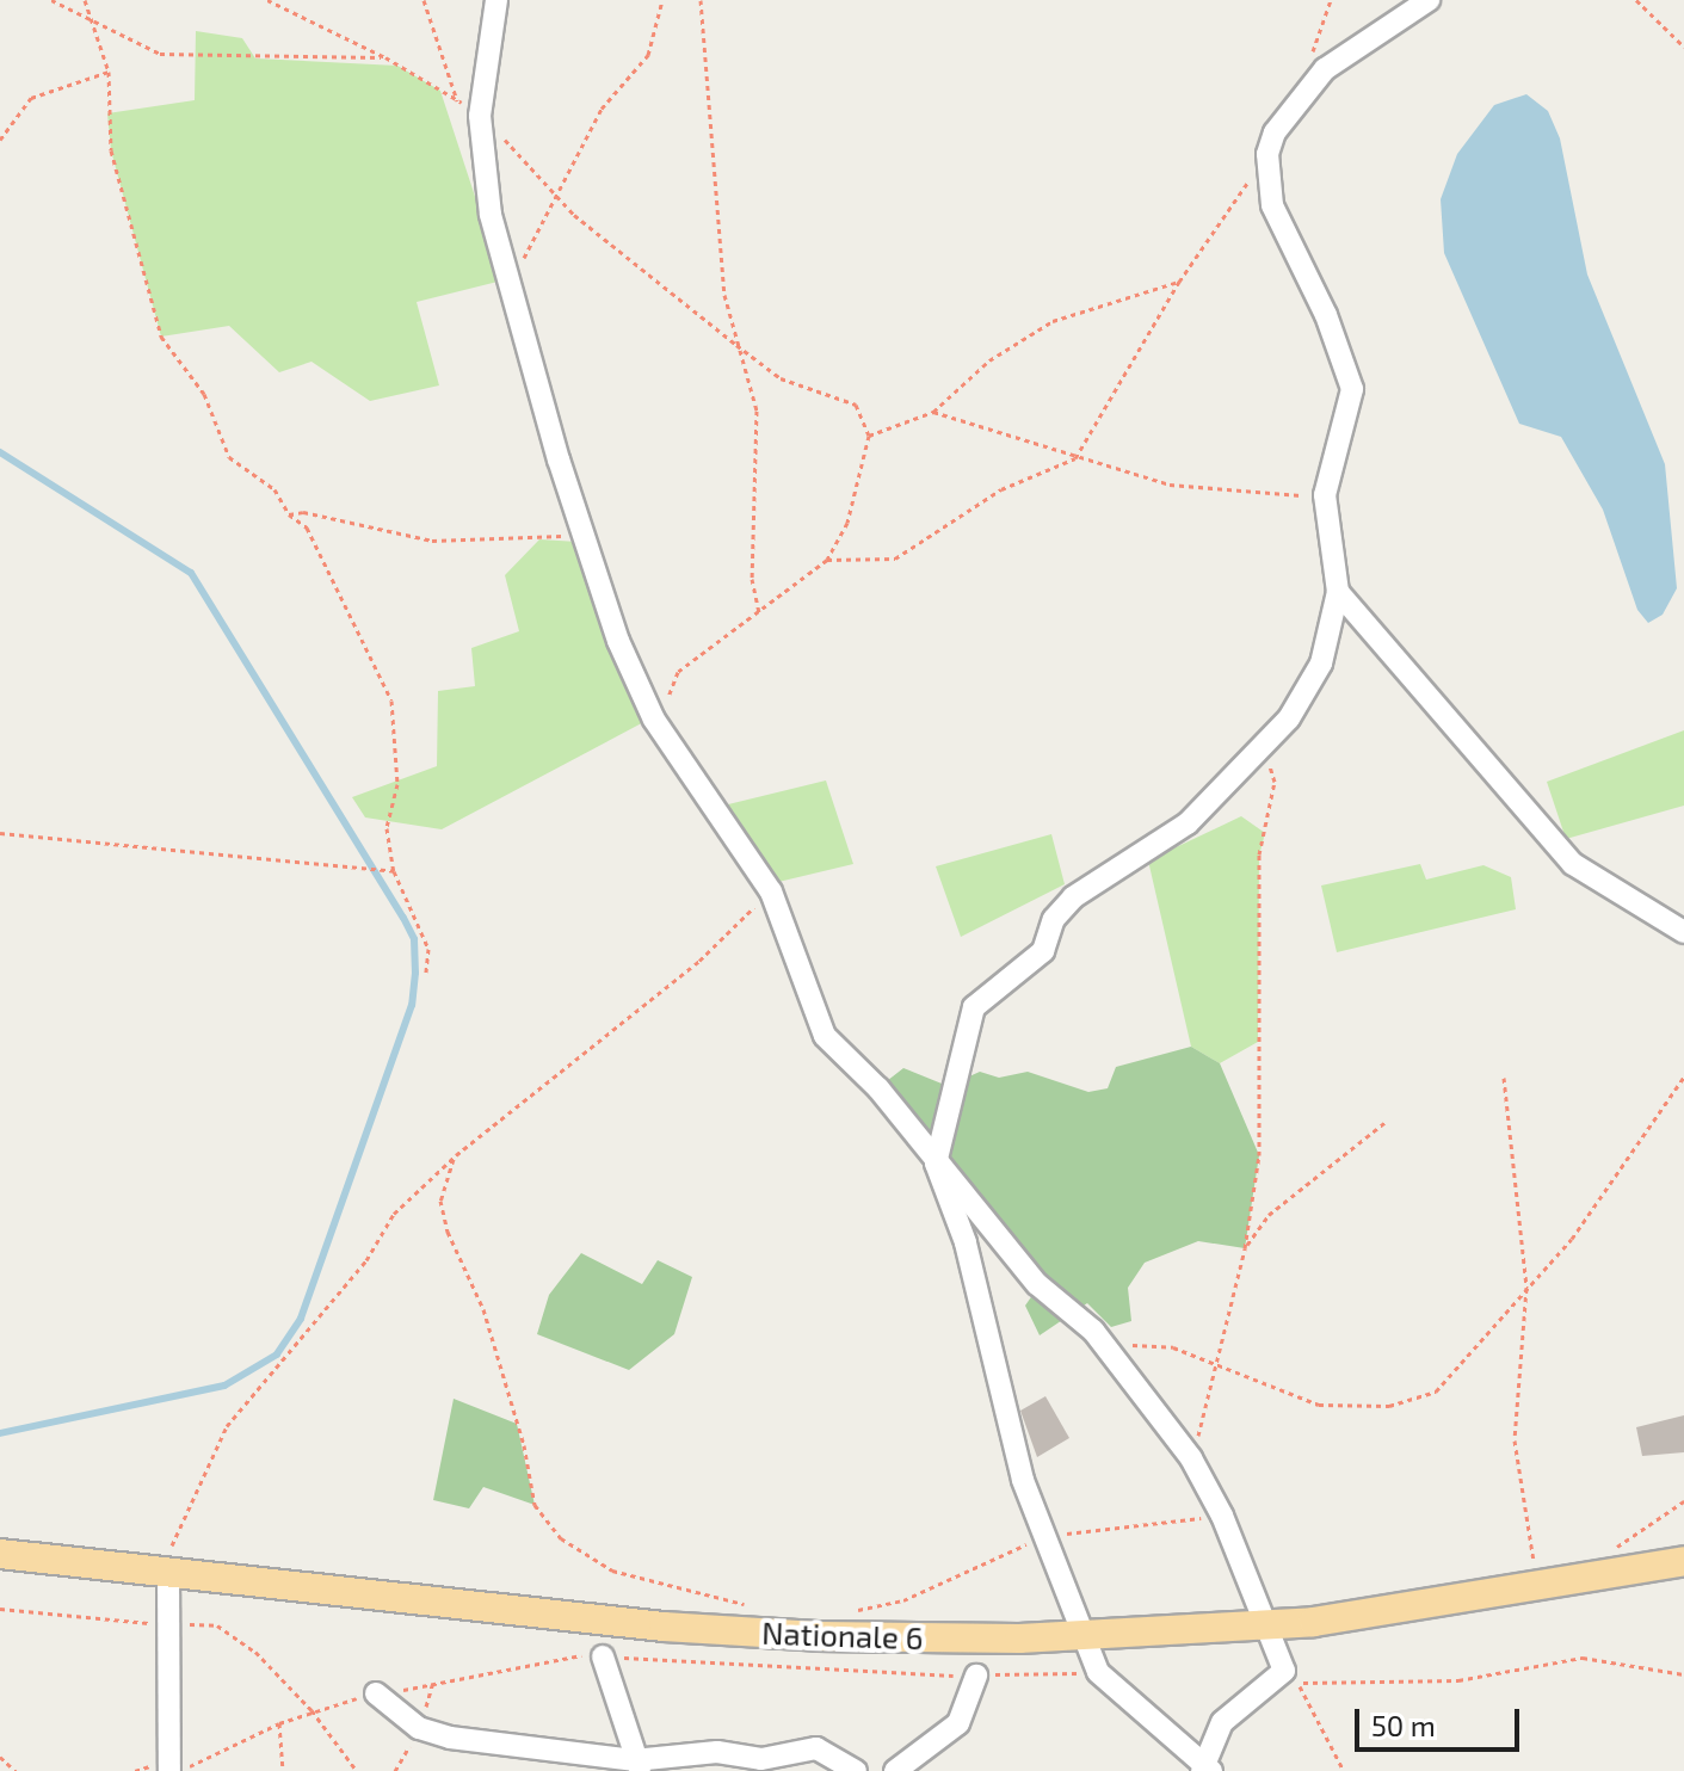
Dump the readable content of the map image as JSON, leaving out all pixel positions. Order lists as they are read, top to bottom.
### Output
{
  "streets": {
    "main road": ["Nationale 6"]
  },
  "scale_bar": "50 m"
}
